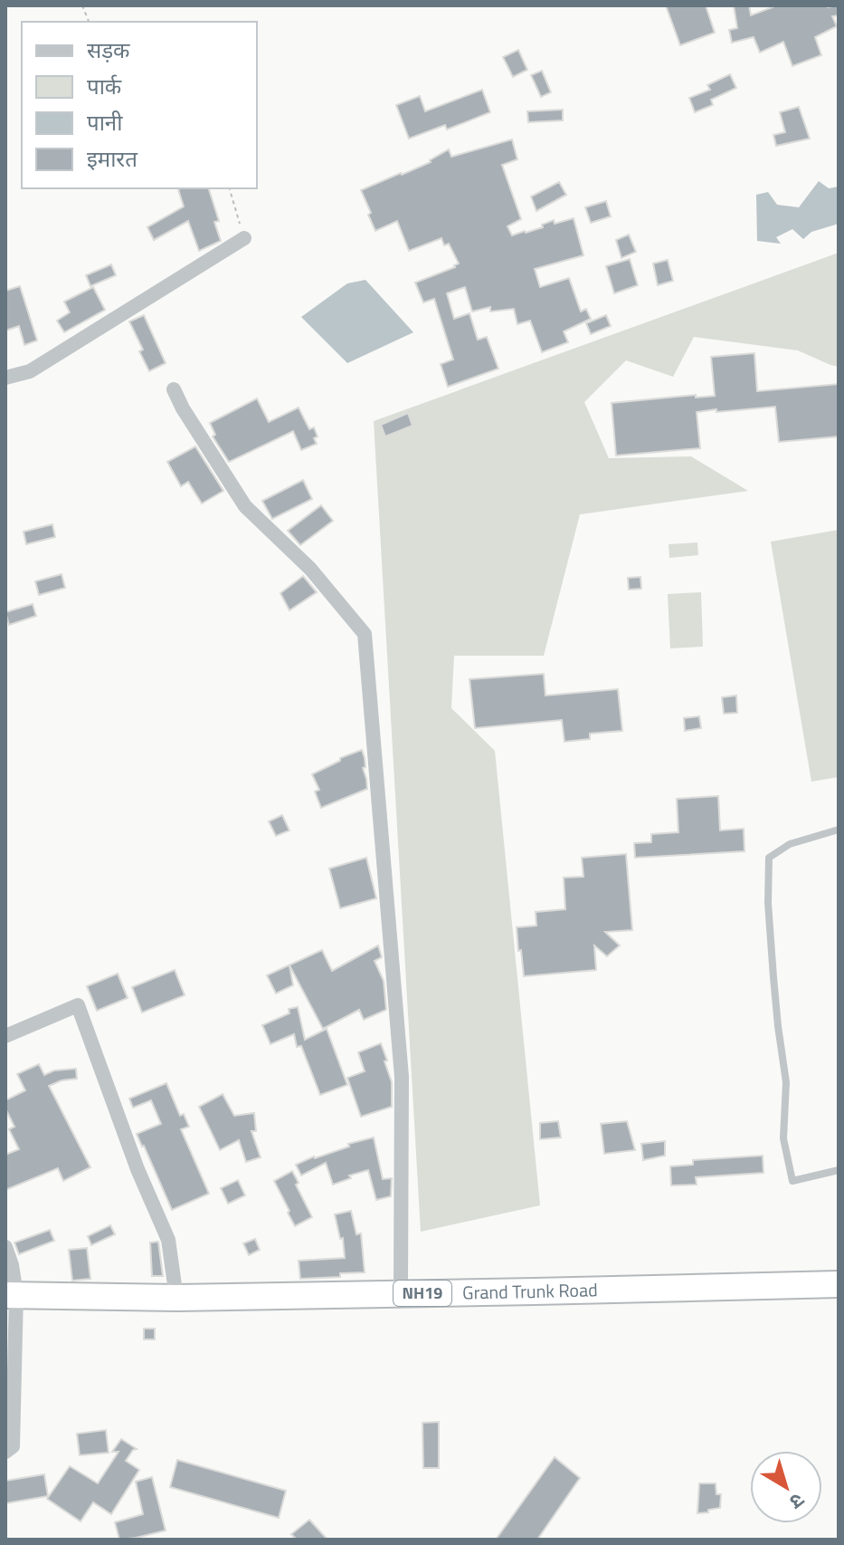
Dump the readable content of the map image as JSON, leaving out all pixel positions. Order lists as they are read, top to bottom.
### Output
{
  "streets": {
    "highway": ["Grand Trunk Road", "NH19"]
  },
  "legend": [
    "सड़क",
    "पार्क",
    "पानी",
    "इमारत"
  ],
  "north": "bottom right"
}
